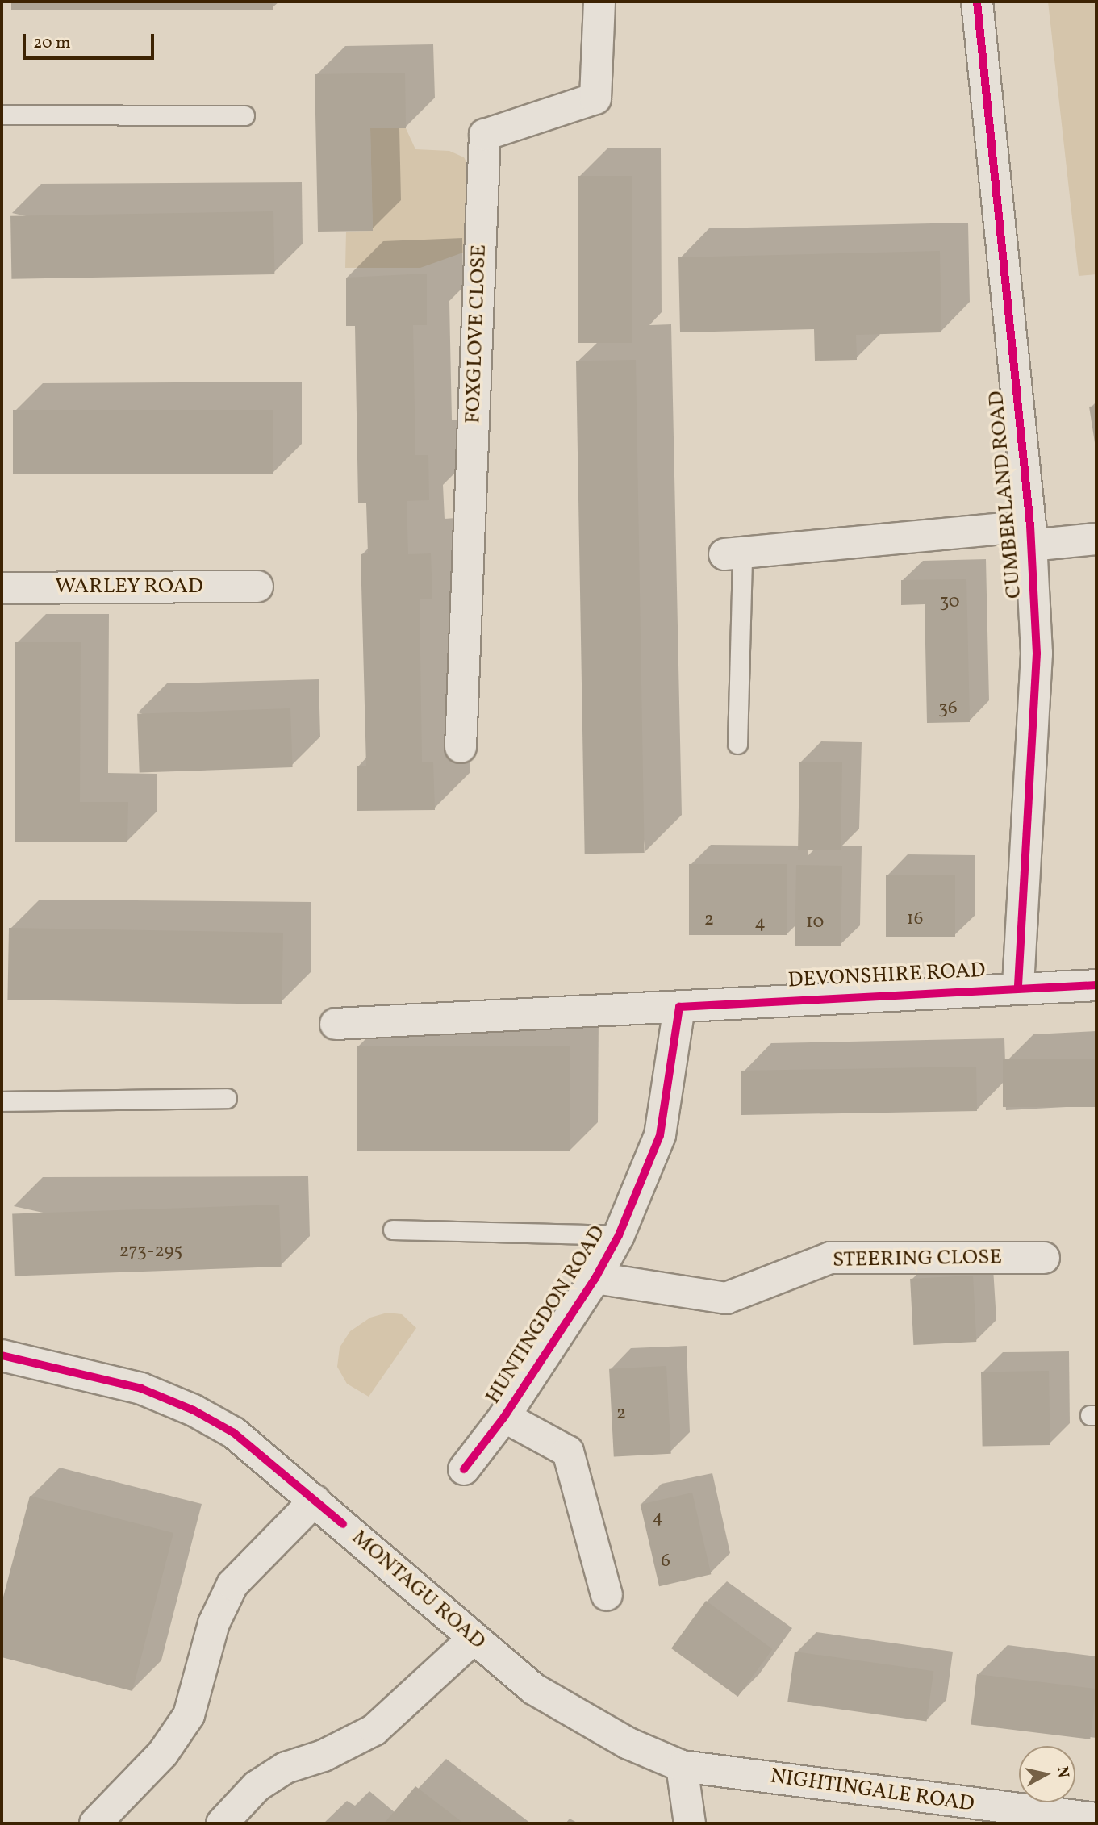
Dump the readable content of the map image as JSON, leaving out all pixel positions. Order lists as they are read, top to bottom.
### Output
{
  "streets": {
    "street": [
      "FOXGLOVE CLOSE",
      "CUMBERLAND ROAD",
      "WARLEY ROAD",
      "DEVONSHIRE ROAD",
      "STEERING CLOSE",
      "HUNTINGDON ROAD",
      "MONTAGU ROAD",
      "NIGHTINGALE ROAD"
    ]
  },
  "crossings": [
    ["CUMBERLAND ROAD", "DEVONSHIRE ROAD"],
    ["DEVONSHIRE ROAD", "HUNTINGDON ROAD"],
    ["STEERING CLOSE", "HUNTINGDON ROAD"],
    ["MONTAGU ROAD", "NIGHTINGALE ROAD"]
  ],
  "house_numbers": [
    "30",
    "36",
    "16",
    "2",
    "10",
    "4",
    "273-295",
    "2",
    "4",
    "6"
  ],
  "scale_bar": "20 m",
  "north": "right"
}
